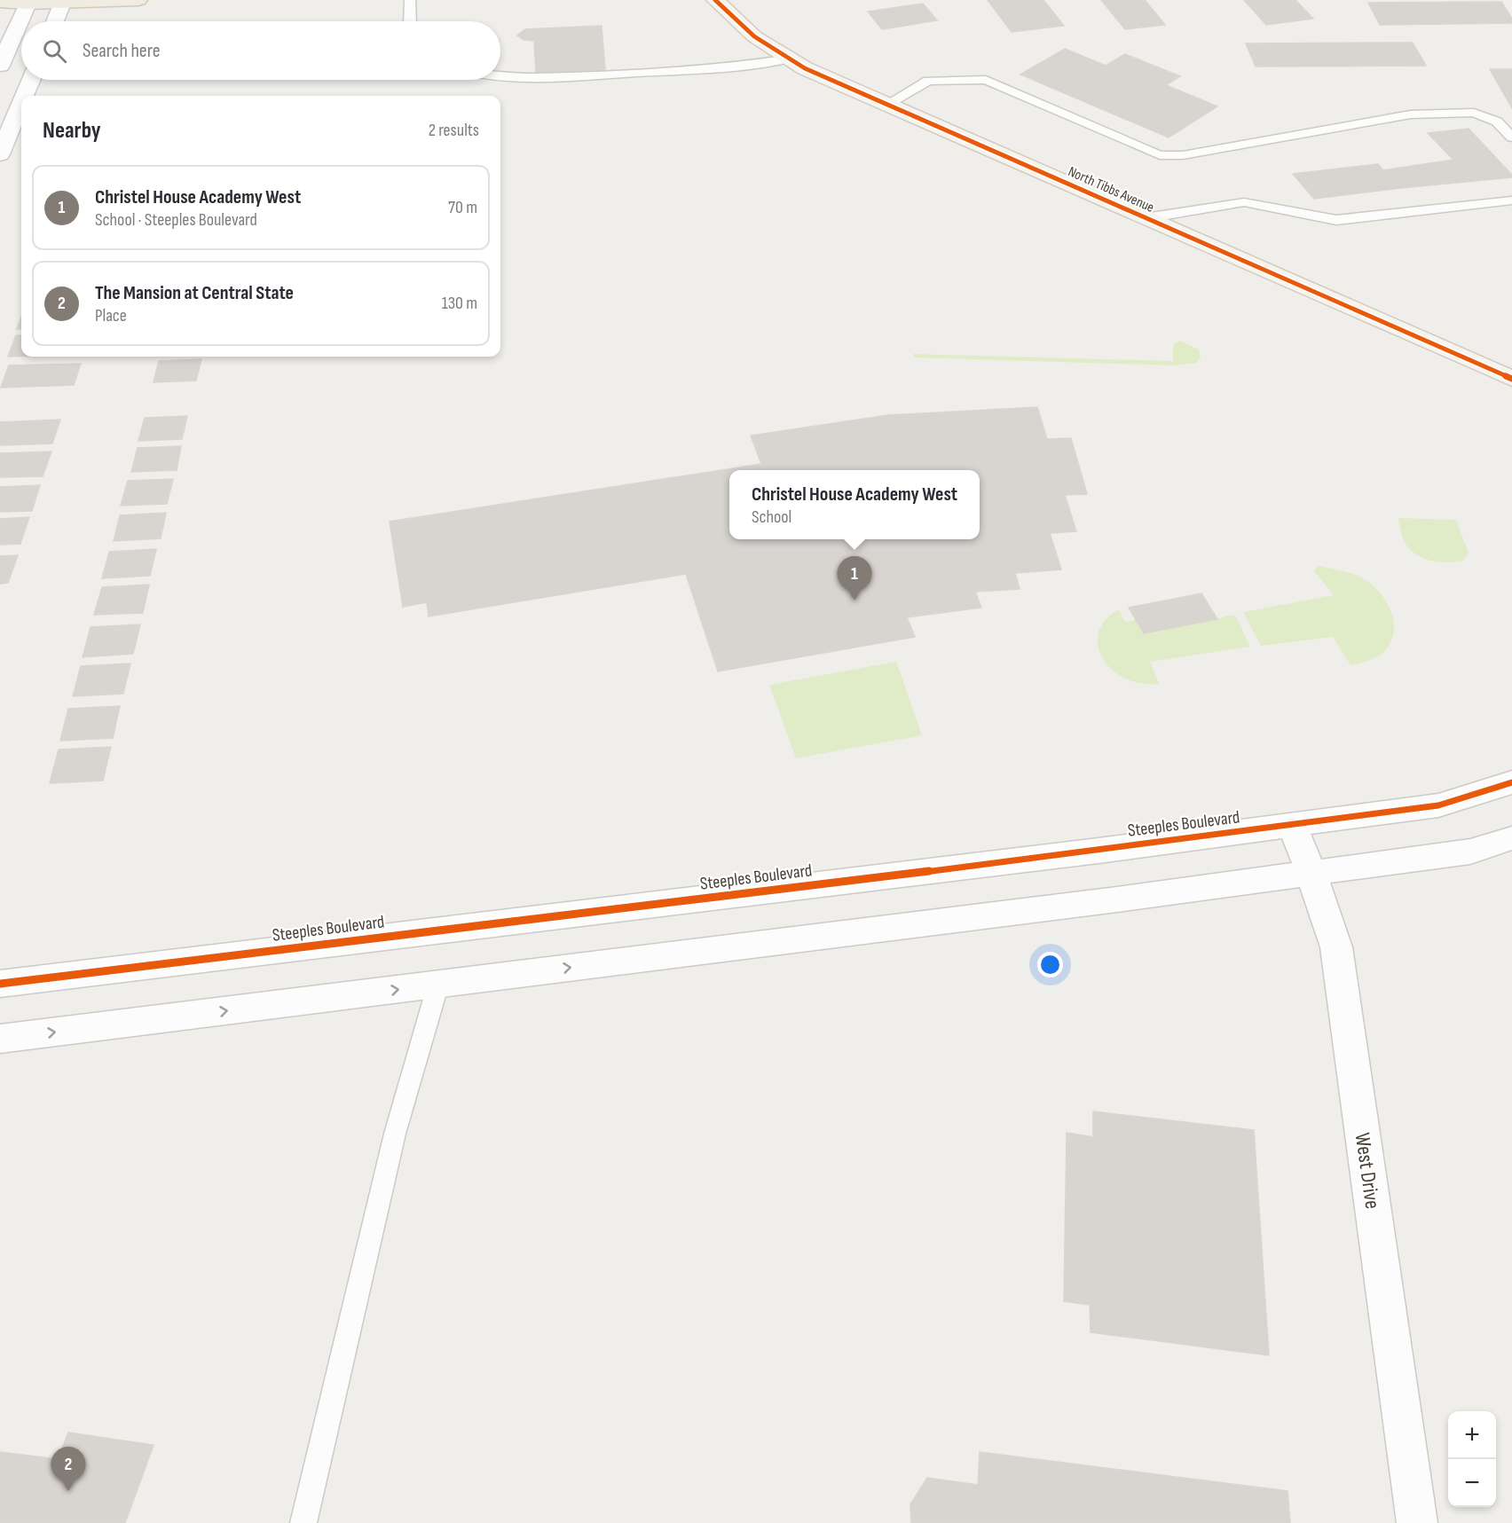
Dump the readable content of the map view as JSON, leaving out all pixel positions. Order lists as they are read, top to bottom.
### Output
{
  "streets": {
    "street": ["North Tibbs Avenue", "Steeples Boulevard", "West Drive"]
  },
  "crossings": [
    ["Steeples Boulevard", "West Drive"]
  ],
  "page": {
    "search": "Search here",
    "heading": ["Nearby", "2 results"],
    "list": [
      {
        "mark": "1",
        "name": "Christel House Academy West",
        "note": "School · Steeples Boulevard",
        "value": "70 m"
      },
      {
        "mark": "2",
        "name": "The Mansion at Central State",
        "note": "Place",
        "value": "130 m"
      }
    ],
    "popup": ["Christel House Academy West", "School"],
    "pins": ["1", "2"],
    "map_buttons": ["+", "−"]
  }
}
